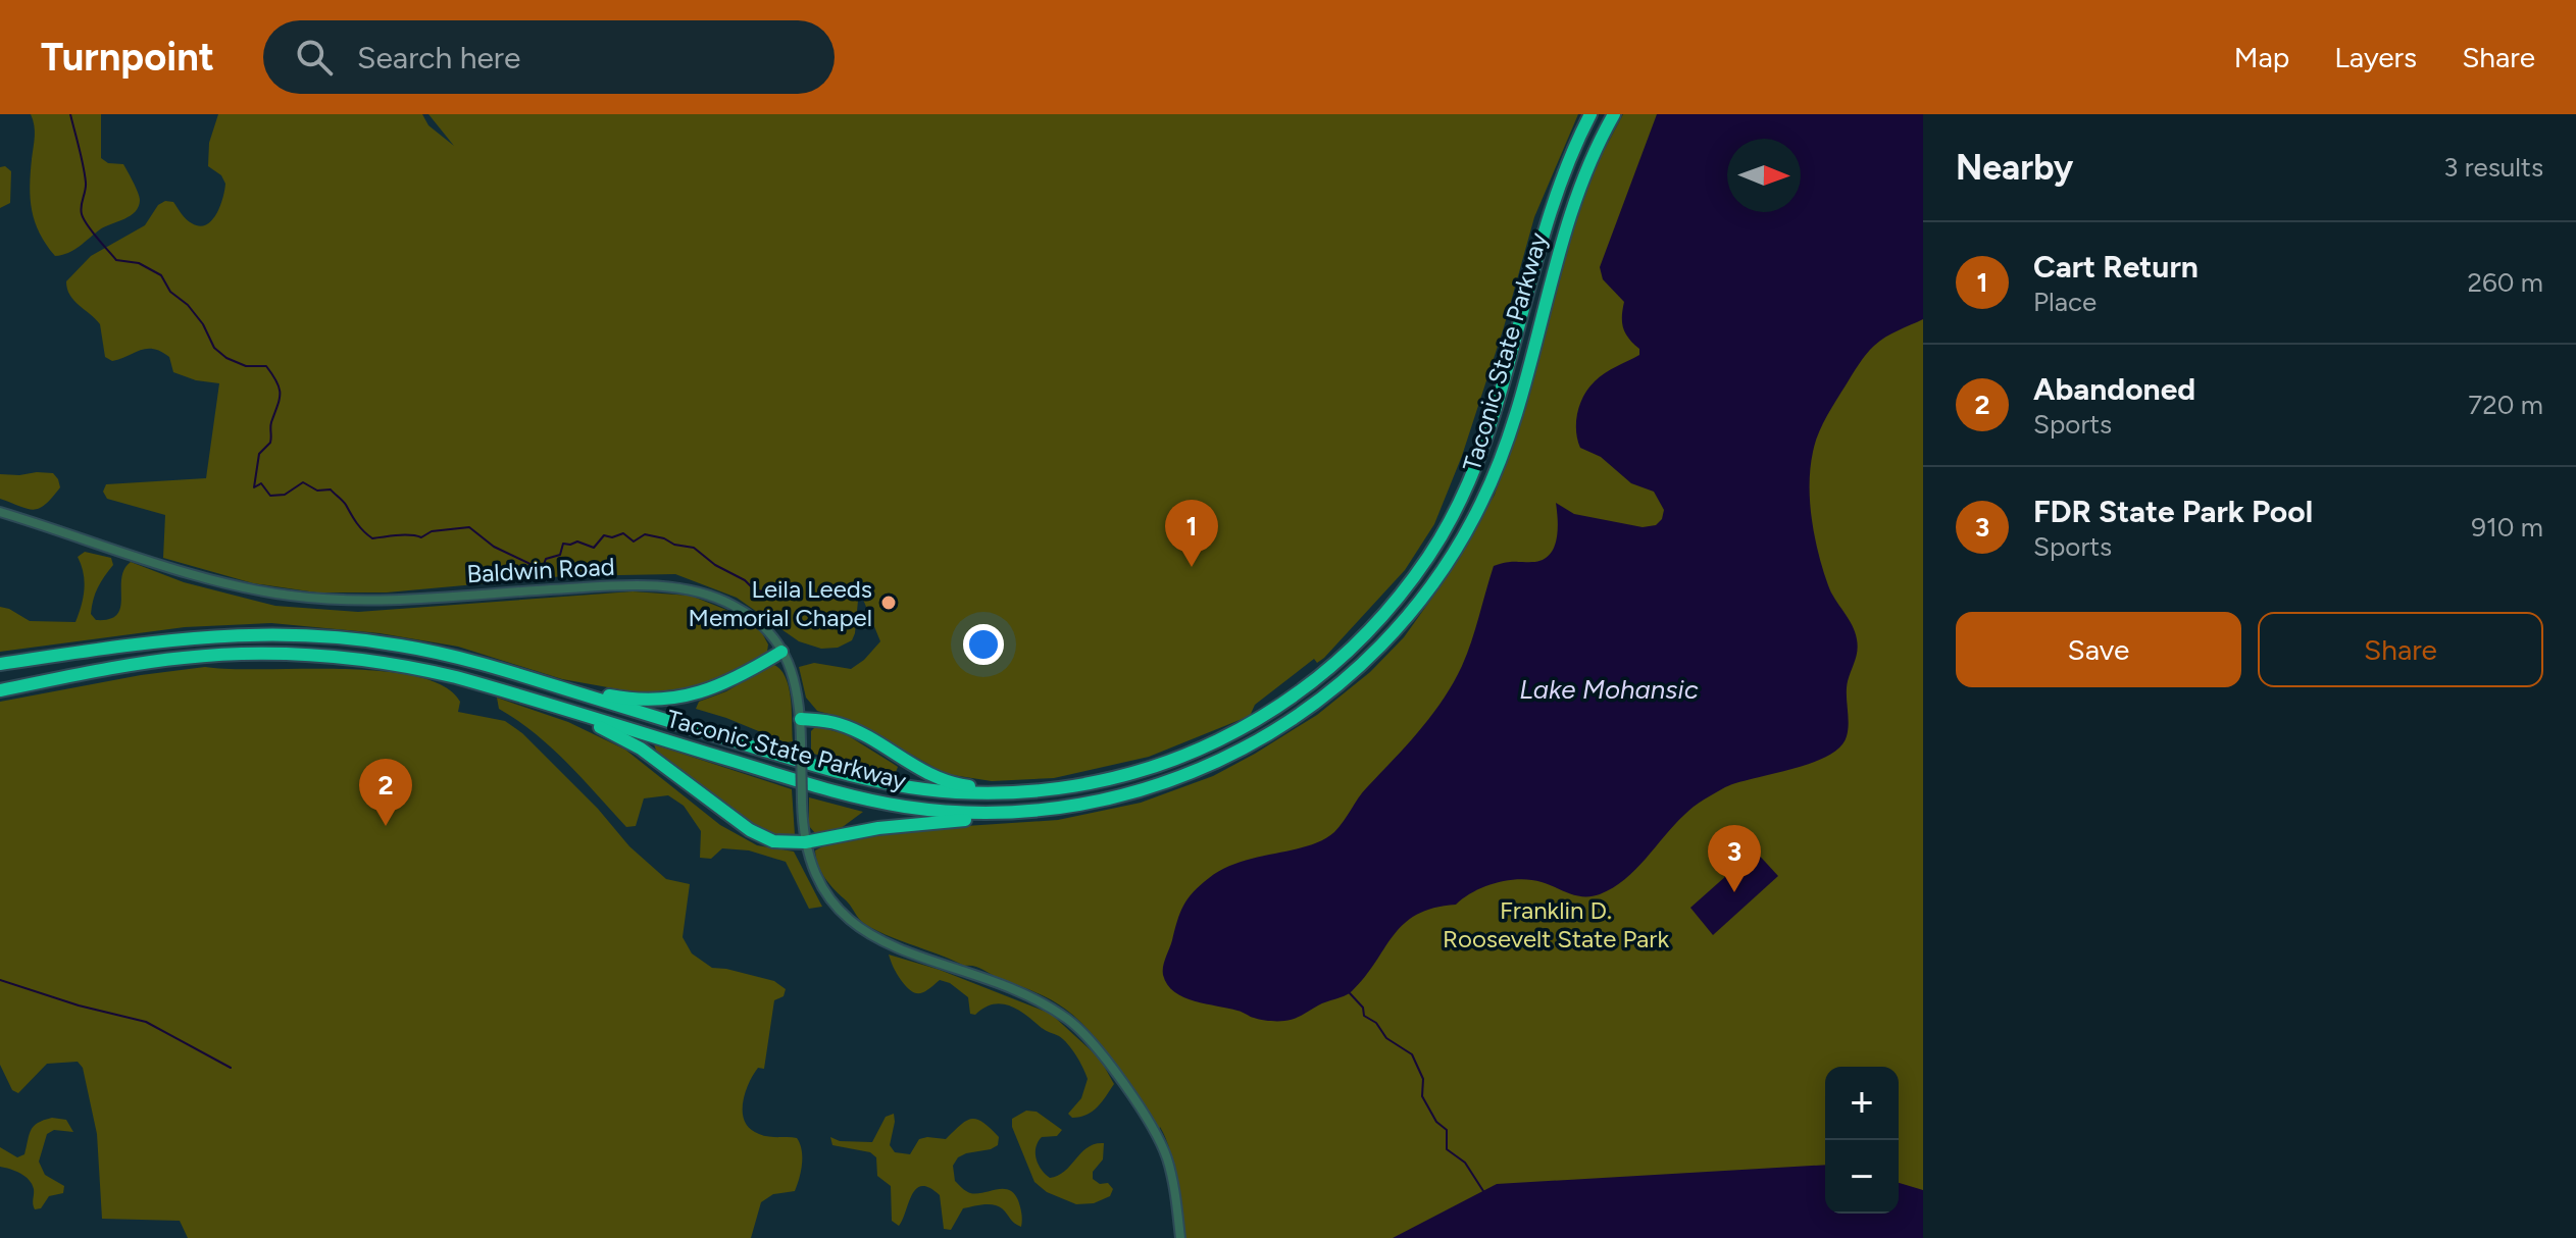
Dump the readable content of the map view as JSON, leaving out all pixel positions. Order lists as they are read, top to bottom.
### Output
{
  "streets": {
    "highway": ["Taconic State Parkway"],
    "street": ["Baldwin Road"]
  },
  "water": ["Lake Mohansic"],
  "parks": ["Franklin D. Roosevelt State Park"],
  "places": ["Leila Leeds Memorial Chapel"],
  "north": "right",
  "page": {
    "header": "Turnpoint",
    "search": "Search here",
    "nav": ["Map", "Layers", "Share"],
    "heading": ["Nearby", "3 results"],
    "list": [
      {
        "mark": "1",
        "name": "Cart Return",
        "note": "Place",
        "value": "260 m"
      },
      {
        "mark": "2",
        "name": "Abandoned",
        "note": "Sports",
        "value": "720 m"
      },
      {
        "mark": "3",
        "name": "FDR State Park Pool",
        "note": "Sports",
        "value": "910 m"
      }
    ],
    "pins": ["1", "2", "3"],
    "buttons": ["Save", "Share"],
    "map_buttons": ["+", "−"]
  }
}
